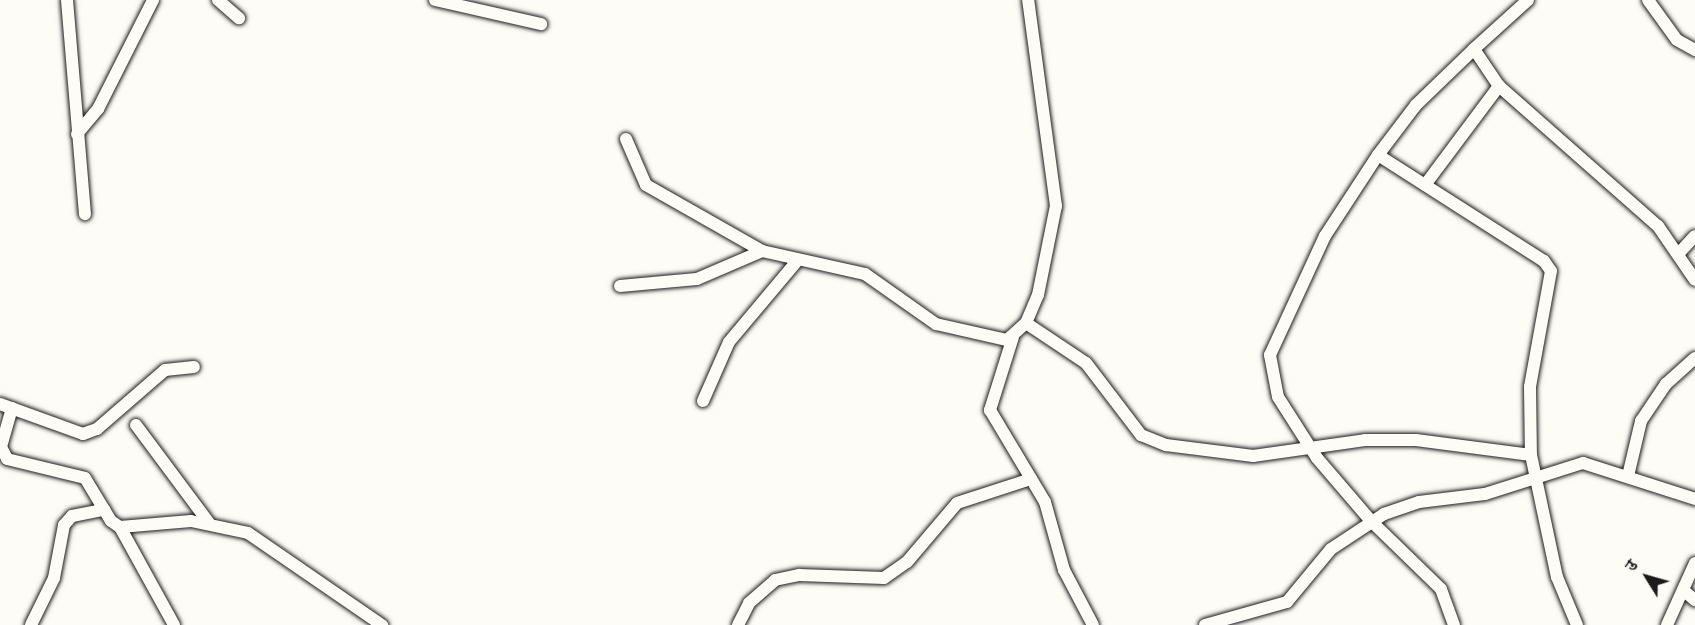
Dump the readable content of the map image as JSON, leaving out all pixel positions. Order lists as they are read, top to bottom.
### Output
{
  "north": "top left"
}
